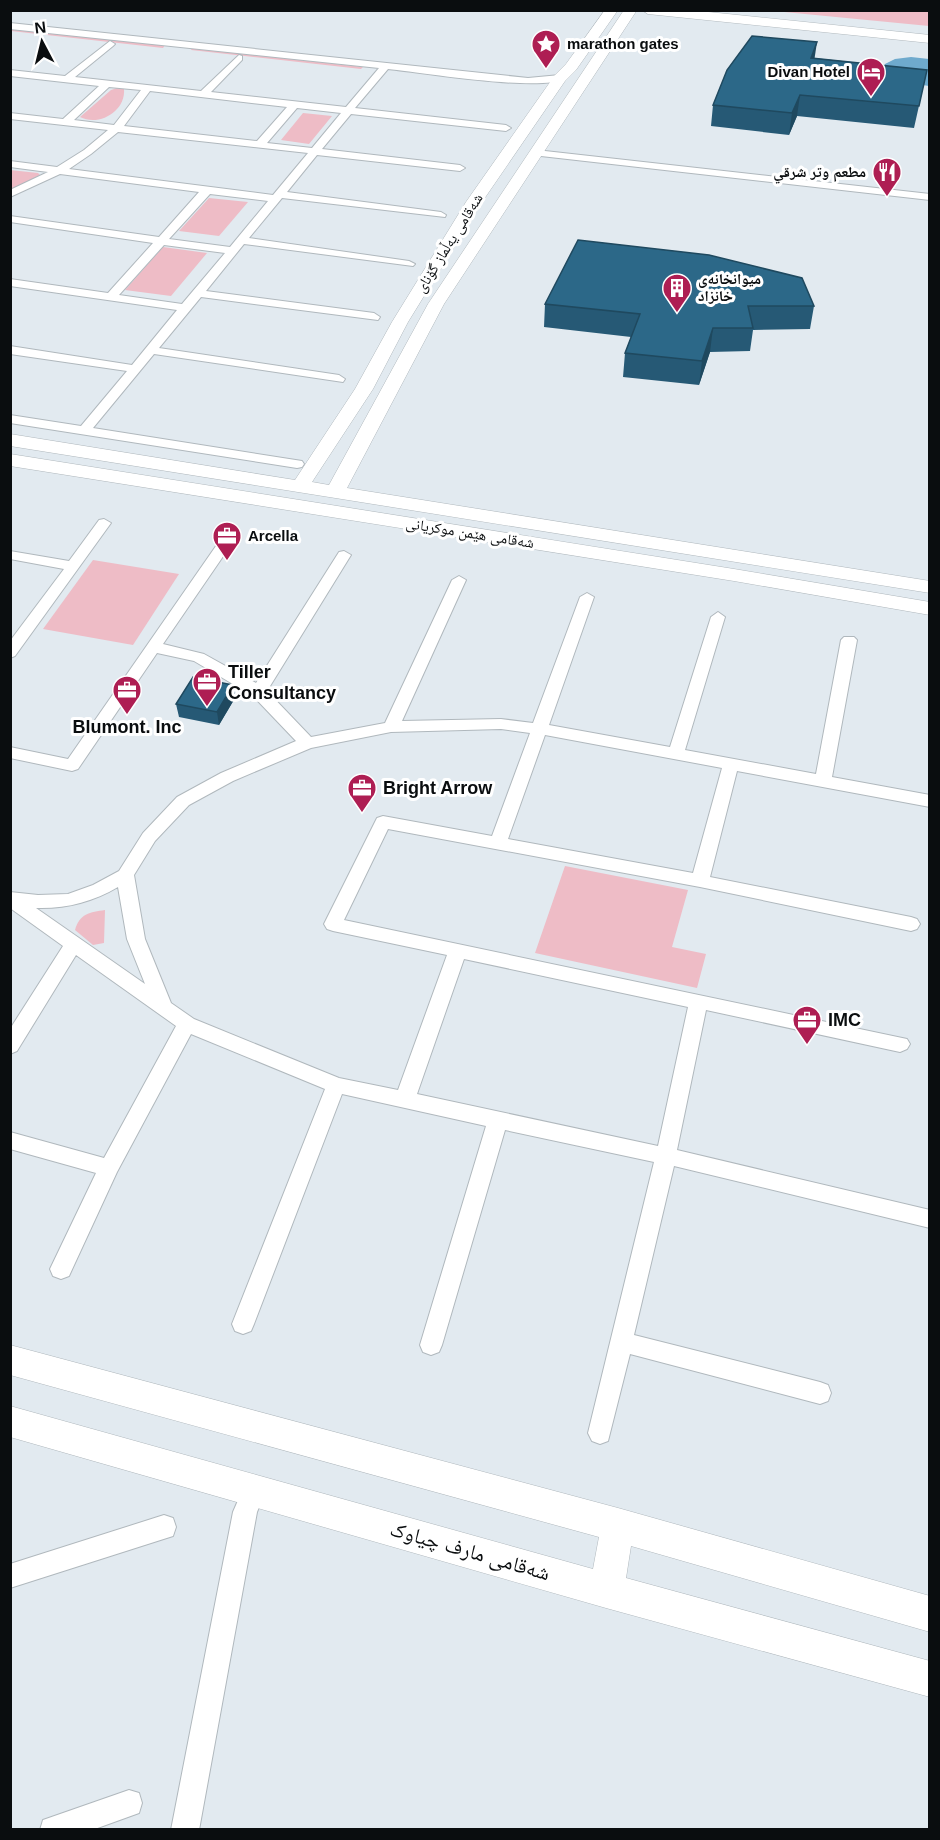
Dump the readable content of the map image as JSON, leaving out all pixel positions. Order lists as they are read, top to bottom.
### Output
{
  "streets": {
    "street": ["شەقامی یەڵماز گۆنای", "شەقامی هێمن موکریانی", "شەقامی مارف چیاوک"]
  },
  "crossings": [
    ["شەقامی یەڵماز گۆنای", "شەقامی هێمن موکریانی"]
  ],
  "places": {
    "place": ["marathon gates"],
    "hotel": ["Divan Hotel"],
    "restaurant": ["مطعم وتر شرقي"],
    "building": ["میوانخانەی خانزاد"],
    "office": [
      "Arcella",
      "Tiller Consultancy",
      "Blumont. Inc",
      "Bright Arrow",
      "IMC"
    ]
  },
  "north": "top"
}
